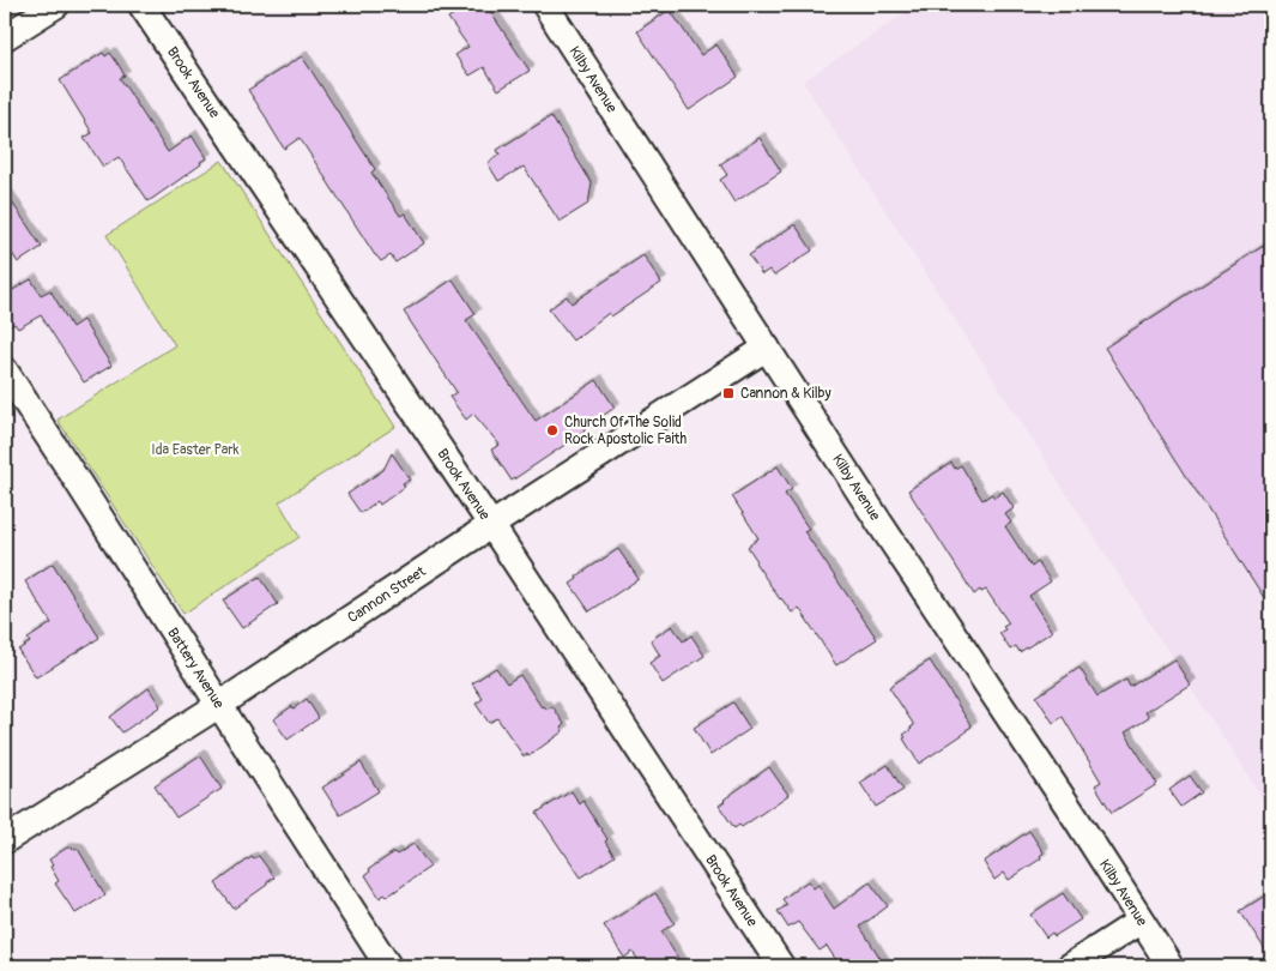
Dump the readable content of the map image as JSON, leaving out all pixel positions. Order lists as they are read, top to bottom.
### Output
{
  "streets": {
    "street": [
      "Kilby Avenue",
      "Brook Avenue",
      "Cannon Street",
      "Battery Avenue"
    ]
  },
  "crossings": [
    ["Kilby Avenue", "Cannon Street"],
    ["Brook Avenue", "Cannon Street"],
    ["Cannon Street", "Battery Avenue"]
  ],
  "parks": ["Ida Easter Park"],
  "places": {
    "transit": ["Cannon & Kilby"],
    "other": ["Church Of The Solid Rock Apostolic Faith"]
  }
}
